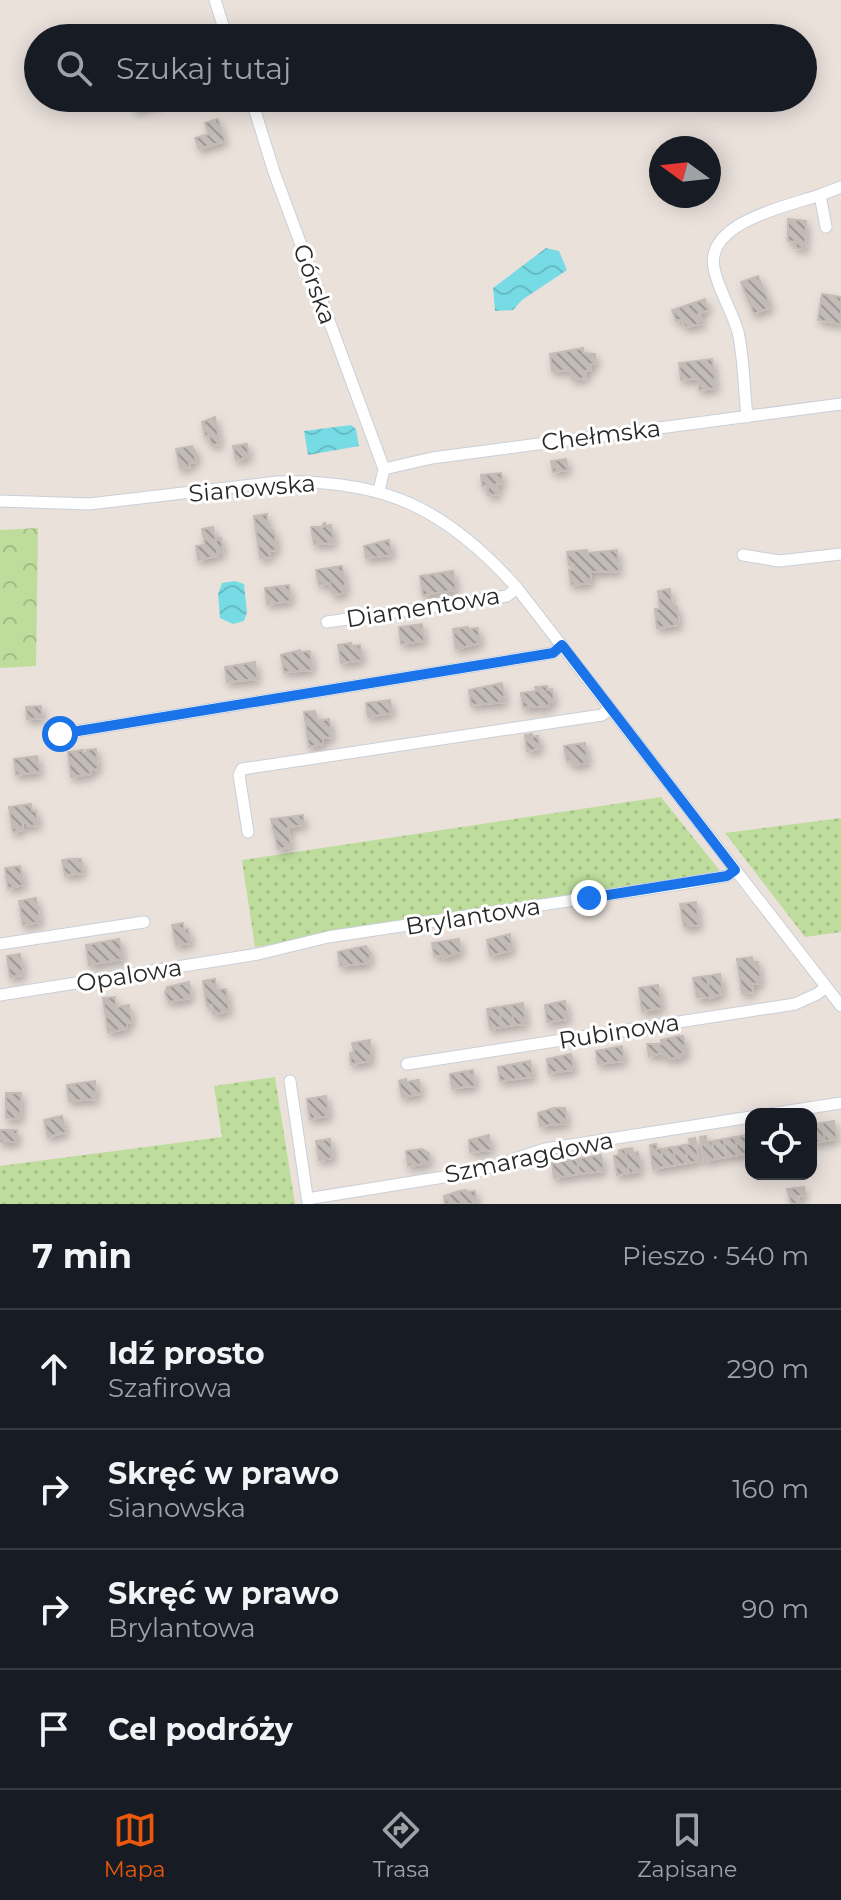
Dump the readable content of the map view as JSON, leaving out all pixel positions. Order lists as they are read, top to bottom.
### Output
{
  "streets": {
    "street": [
      "Górska",
      "Chełmska",
      "Sianowska",
      "Diamentowa",
      "Brylantowa",
      "Opalowa",
      "Rubinowa",
      "Szmaragdowa"
    ]
  },
  "crossings": [
    ["Górska", "Chełmska"],
    ["Sianowska", "Diamentowa"],
    ["Sianowska", "Brylantowa"],
    ["Sianowska", "Rubinowa"],
    ["Brylantowa", "Opalowa"]
  ],
  "north": "left",
  "page": {
    "search": "Szukaj tutaj",
    "heading": ["7 min", "Pieszo · 540 m"],
    "list": [
      ["Idź prosto", "Szafirowa", "290 m"],
      ["Skręć w prawo", "Sianowska", "160 m"],
      ["Skręć w prawo", "Brylantowa", "90 m"],
      "Cel podróży"
    ],
    "nav": ["Mapa", "Trasa", "Zapisane"]
  }
}
